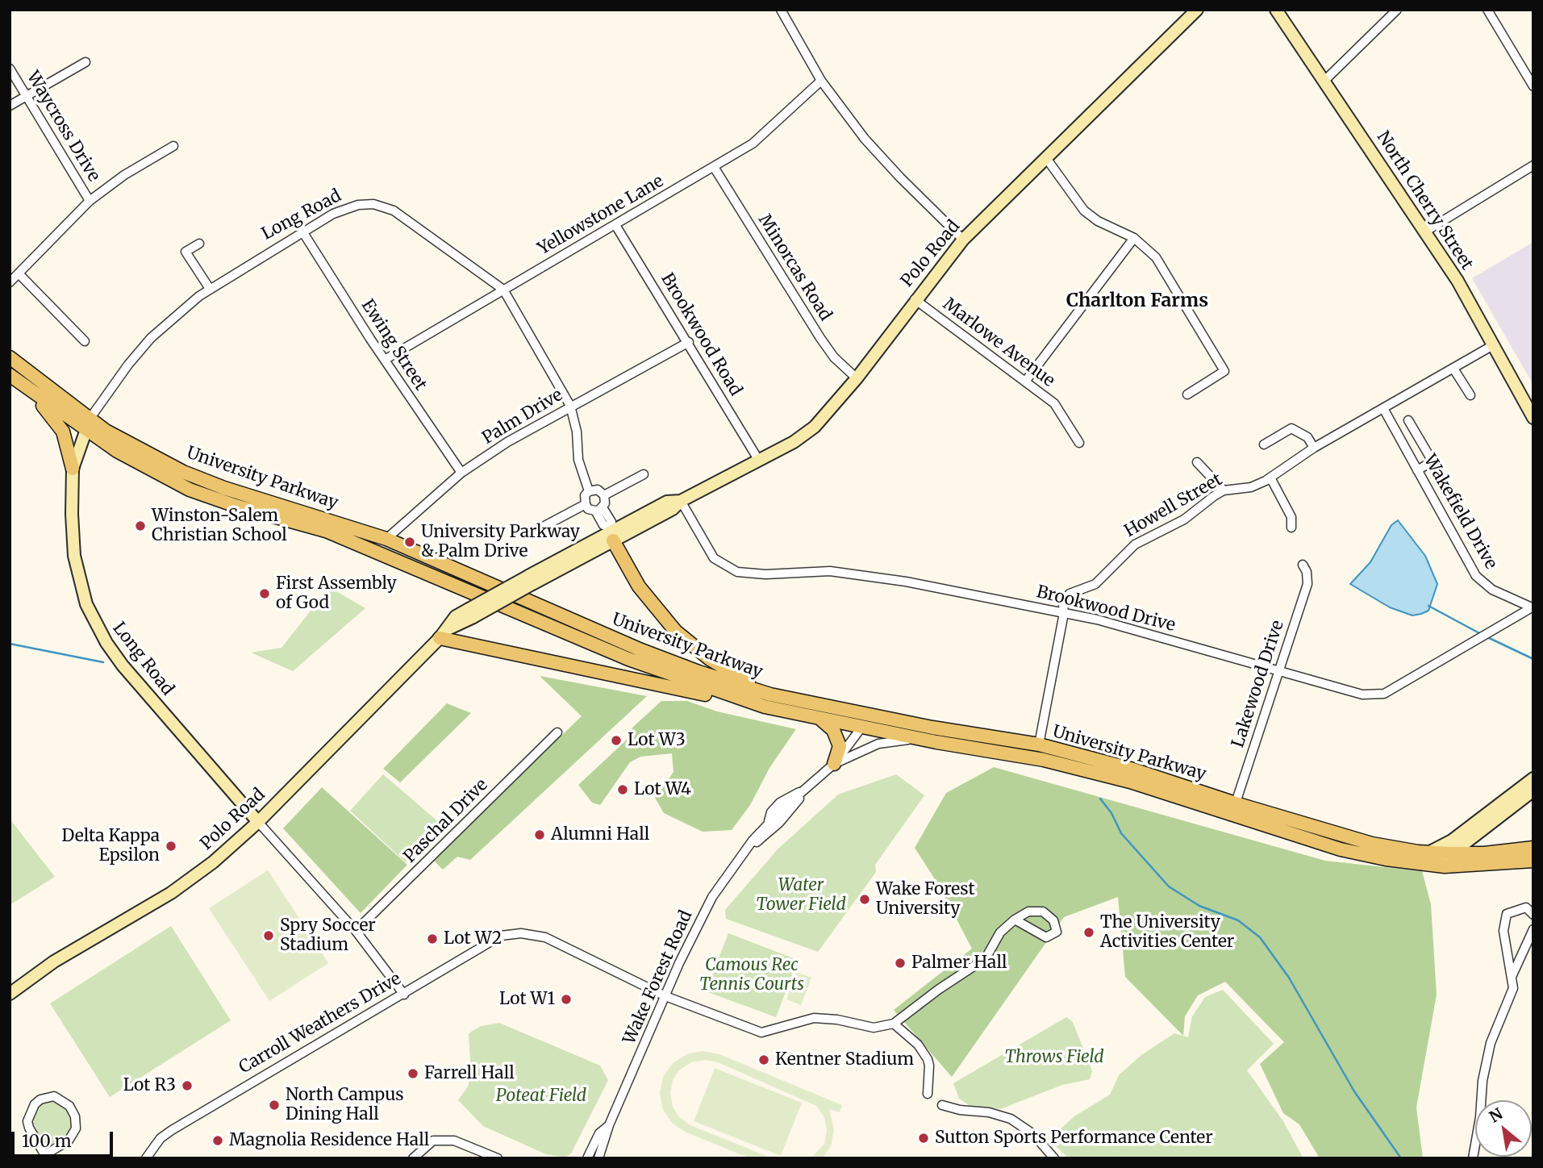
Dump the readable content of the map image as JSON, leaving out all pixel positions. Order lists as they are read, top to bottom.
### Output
{
  "streets": {
    "main road": [
      "North Cherry Street",
      "Long Road",
      "Polo Road",
      "University Parkway"
    ],
    "street": [
      "Waycross Drive",
      "Yellowstone Lane",
      "Minorcas Road",
      "Brookwood Road",
      "Marlowe Avenue",
      "Ewing Street",
      "Palm Drive",
      "Howell Street",
      "Wakefield Drive",
      "Brookwood Drive",
      "Lakewood Drive",
      "Paschal Drive",
      "Wake Forest Road",
      "Carroll Weathers Drive"
    ]
  },
  "crossings": [
    ["North Cherry Street", "Howell Street"],
    ["Long Road", "Yellowstone Lane"],
    ["Long Road", "Polo Road"],
    ["Long Road", "Ewing Street"],
    ["Long Road", "Palm Drive"],
    ["Long Road", "University Parkway"],
    ["Yellowstone Lane", "Minorcas Road"],
    ["Yellowstone Lane", "Brookwood Road"],
    ["Yellowstone Lane", "Ewing Street"],
    ["Polo Road", "Minorcas Road"],
    ["Polo Road", "Brookwood Road"],
    ["Polo Road", "Marlowe Avenue"],
    ["Polo Road", "Brookwood Drive"],
    ["Brookwood Road", "Palm Drive"],
    ["Ewing Street", "Palm Drive"],
    ["Palm Drive", "University Parkway"],
    ["University Parkway", "Howell Street"],
    ["University Parkway", "Lakewood Drive"],
    ["University Parkway", "Wake Forest Road"],
    ["Howell Street", "Wakefield Drive"],
    ["Howell Street", "Brookwood Drive"],
    ["Wakefield Drive", "Brookwood Drive"],
    ["Brookwood Drive", "Lakewood Drive"],
    ["Wake Forest Road", "Carroll Weathers Drive"]
  ],
  "districts": ["Charlton Farms"],
  "parks": [
    "Water Tower Field",
    "Camous Rec Tennis Courts",
    "Throws Field",
    "Poteat Field"
  ],
  "places": [
    "Winston-Salem Christian School",
    "University Parkway & Palm Drive",
    "First Assembly of God",
    "Lot W3",
    "Lot W4",
    "Alumni Hall",
    "Delta Kappa Epsilon",
    "Wake Forest University",
    "The University Activities Center",
    "Spry Soccer Stadium",
    "Lot W2",
    "Palmer Hall",
    "Lot W1",
    "Kentner Stadium",
    "Farrell Hall",
    "Lot R3",
    "North Campus Dining Hall",
    "Sutton Sports Performance Center",
    "Magnolia Residence Hall"
  ],
  "scale_bar": "100 m",
  "north": "top left"
}
